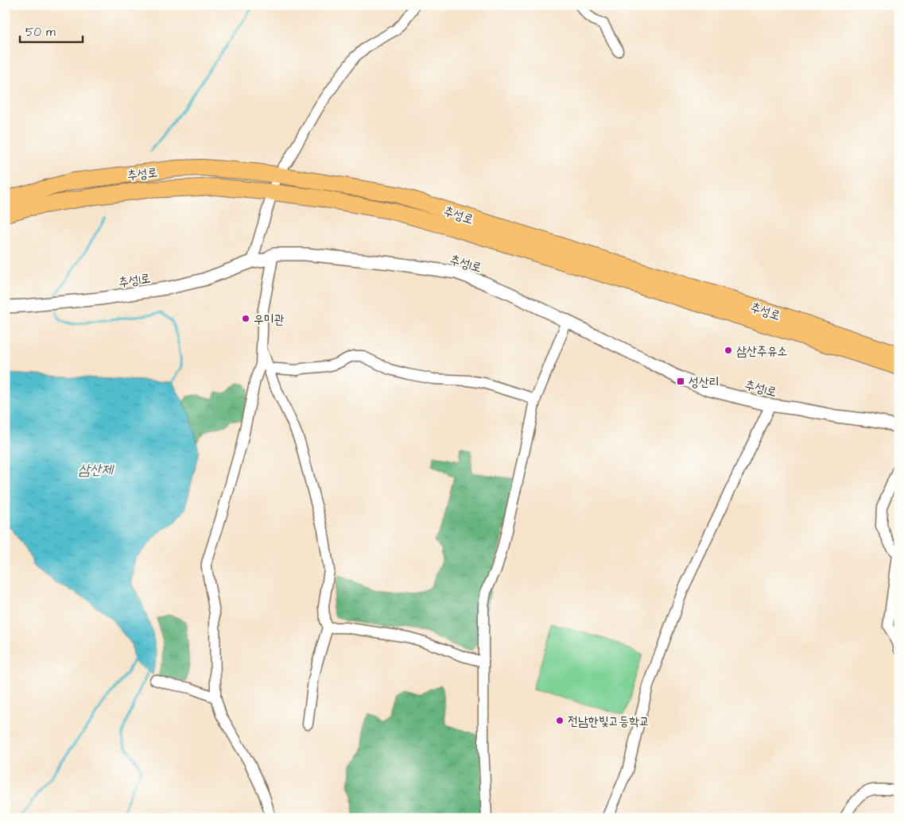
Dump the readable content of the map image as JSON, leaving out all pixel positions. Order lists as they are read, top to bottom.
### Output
{
  "streets": {
    "main road": ["추성로"],
    "street": ["추성1로"]
  },
  "water": ["삼산제"],
  "places": {
    "other": ["우미관", "삼산주유소", "전남한빛고등학교"],
    "transit": ["성산리"]
  },
  "scale_bar": "50 m"
}
